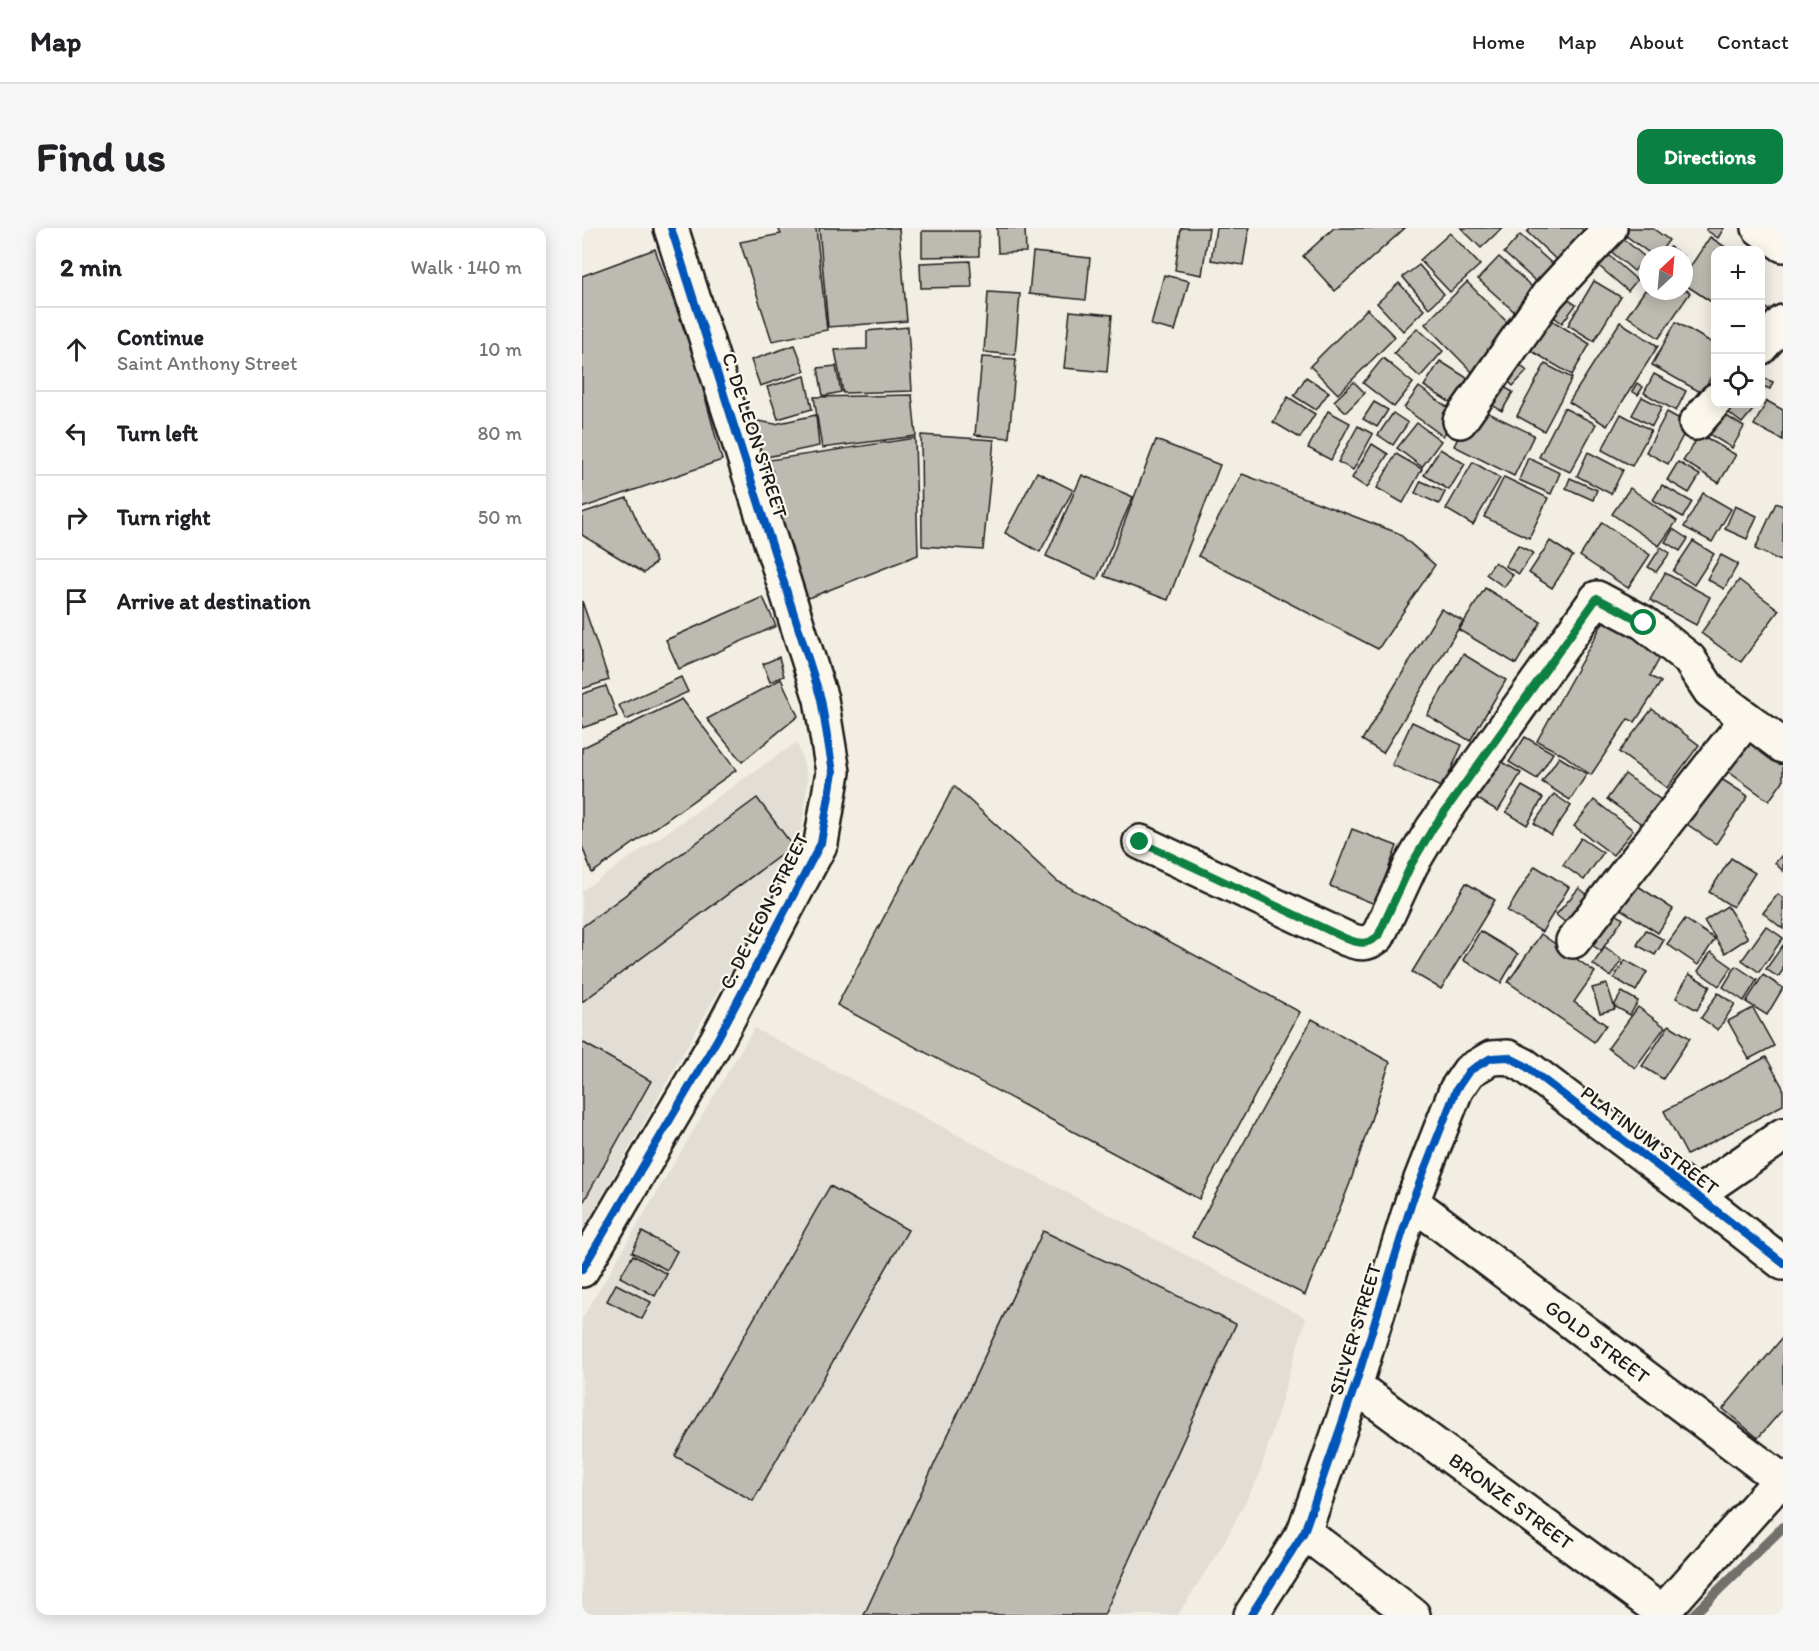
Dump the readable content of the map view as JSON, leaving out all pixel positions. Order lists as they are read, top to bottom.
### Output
{
  "streets": {
    "street": [
      "C. DE LEON STREET",
      "PLATINUM STREET",
      "SILVER STREET",
      "GOLD STREET",
      "BRONZE STREET"
    ]
  },
  "crossings": [
    ["PLATINUM STREET", "SILVER STREET"],
    ["SILVER STREET", "GOLD STREET"],
    ["SILVER STREET", "BRONZE STREET"]
  ],
  "north": "top right",
  "page": {
    "header": "Map",
    "nav": [
      "Home",
      "Map",
      "About",
      "Contact"
    ],
    "buttons": "Directions",
    "title": "Find us",
    "heading": ["2 min", "Walk · 140 m"],
    "map_buttons": ["+", "−"],
    "list": [
      ["Continue", "Saint Anthony Street", "10 m"],
      ["Turn left", "80 m"],
      ["Turn right", "50 m"],
      "Arrive at destination"
    ]
  }
}
